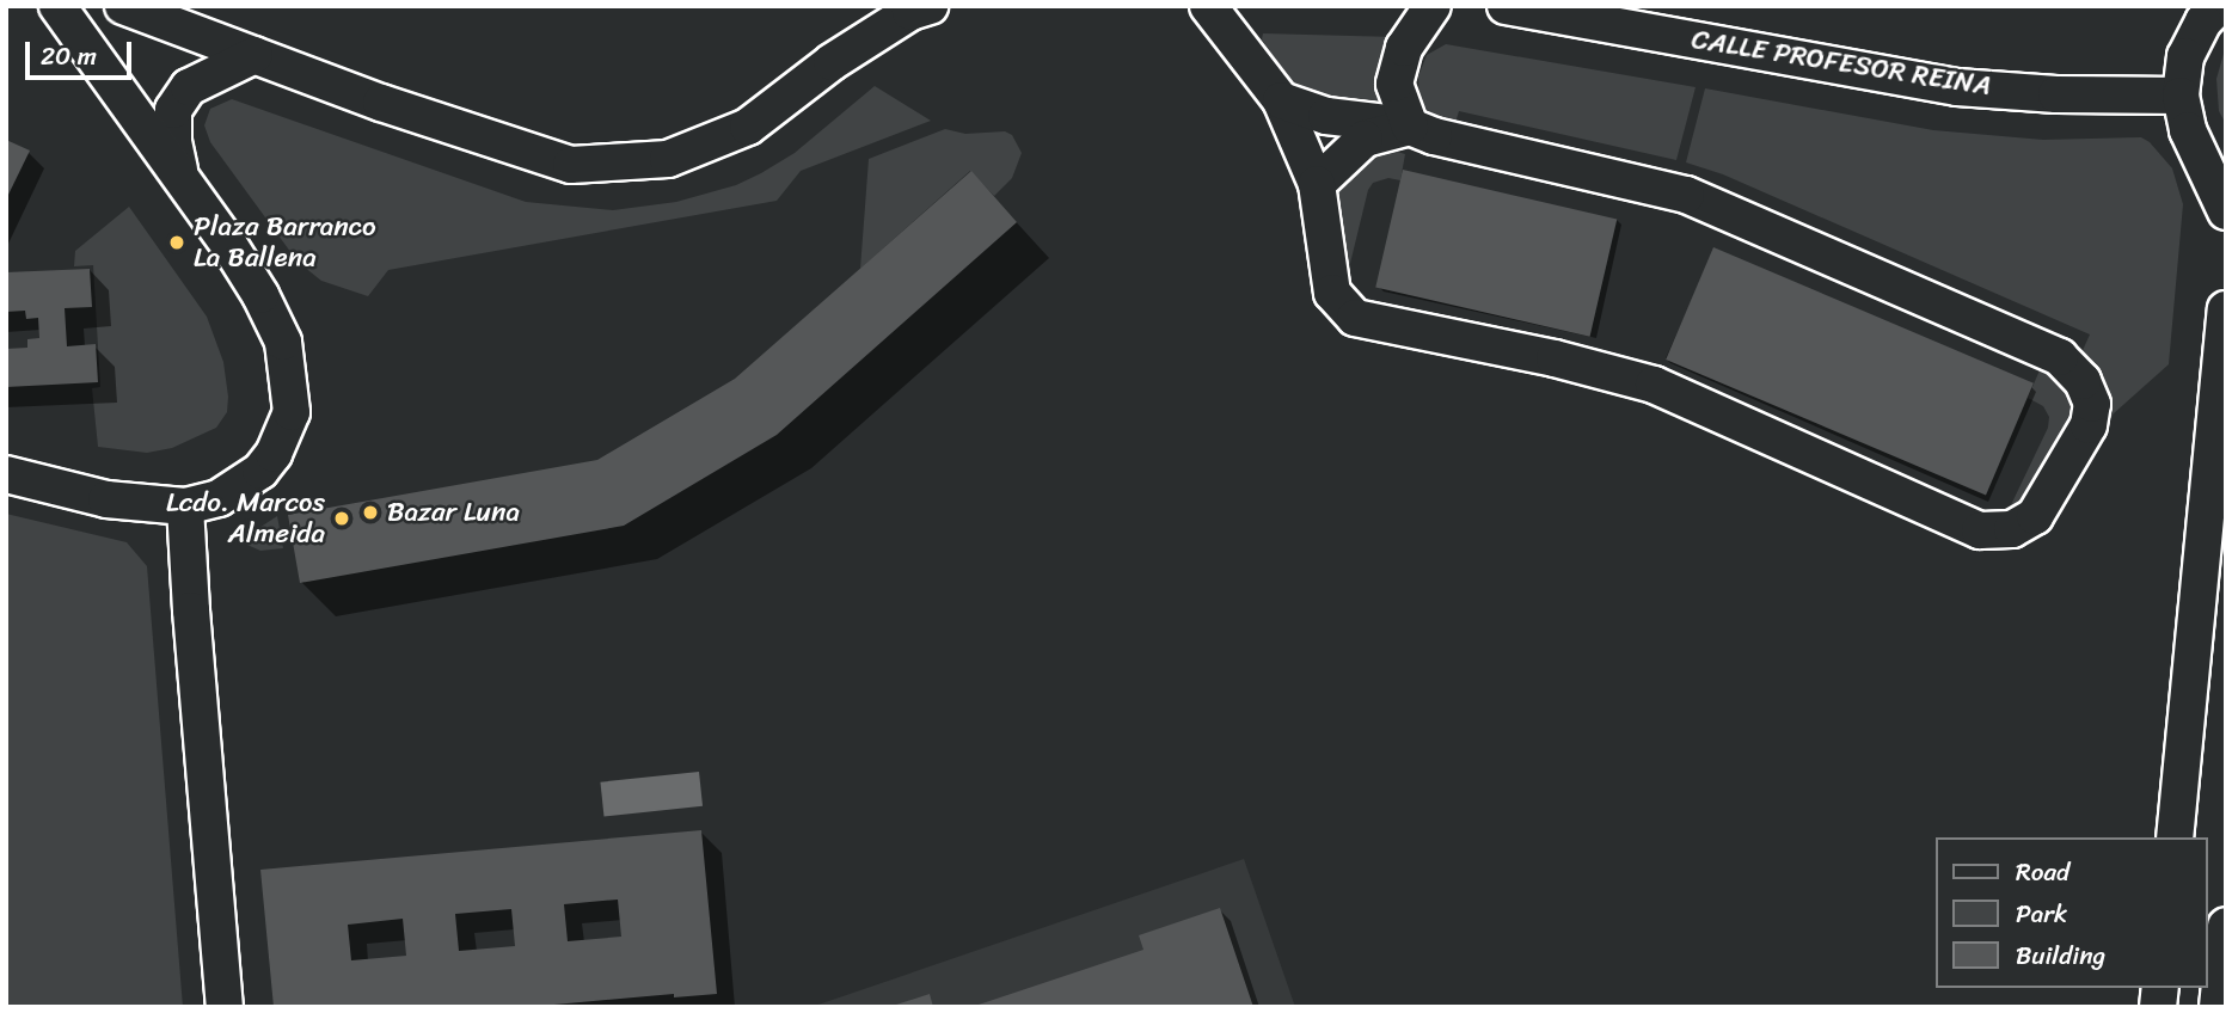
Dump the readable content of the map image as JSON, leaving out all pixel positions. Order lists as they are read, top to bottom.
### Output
{
  "streets": {
    "street": ["CALLE PROFESOR REINA"]
  },
  "places": ["Plaza Barranco La Ballena", "Bazar Luna", "Lcdo. Marcos Almeida"],
  "legend": ["Road", "Park", "Building"],
  "scale_bar": "20 m"
}
